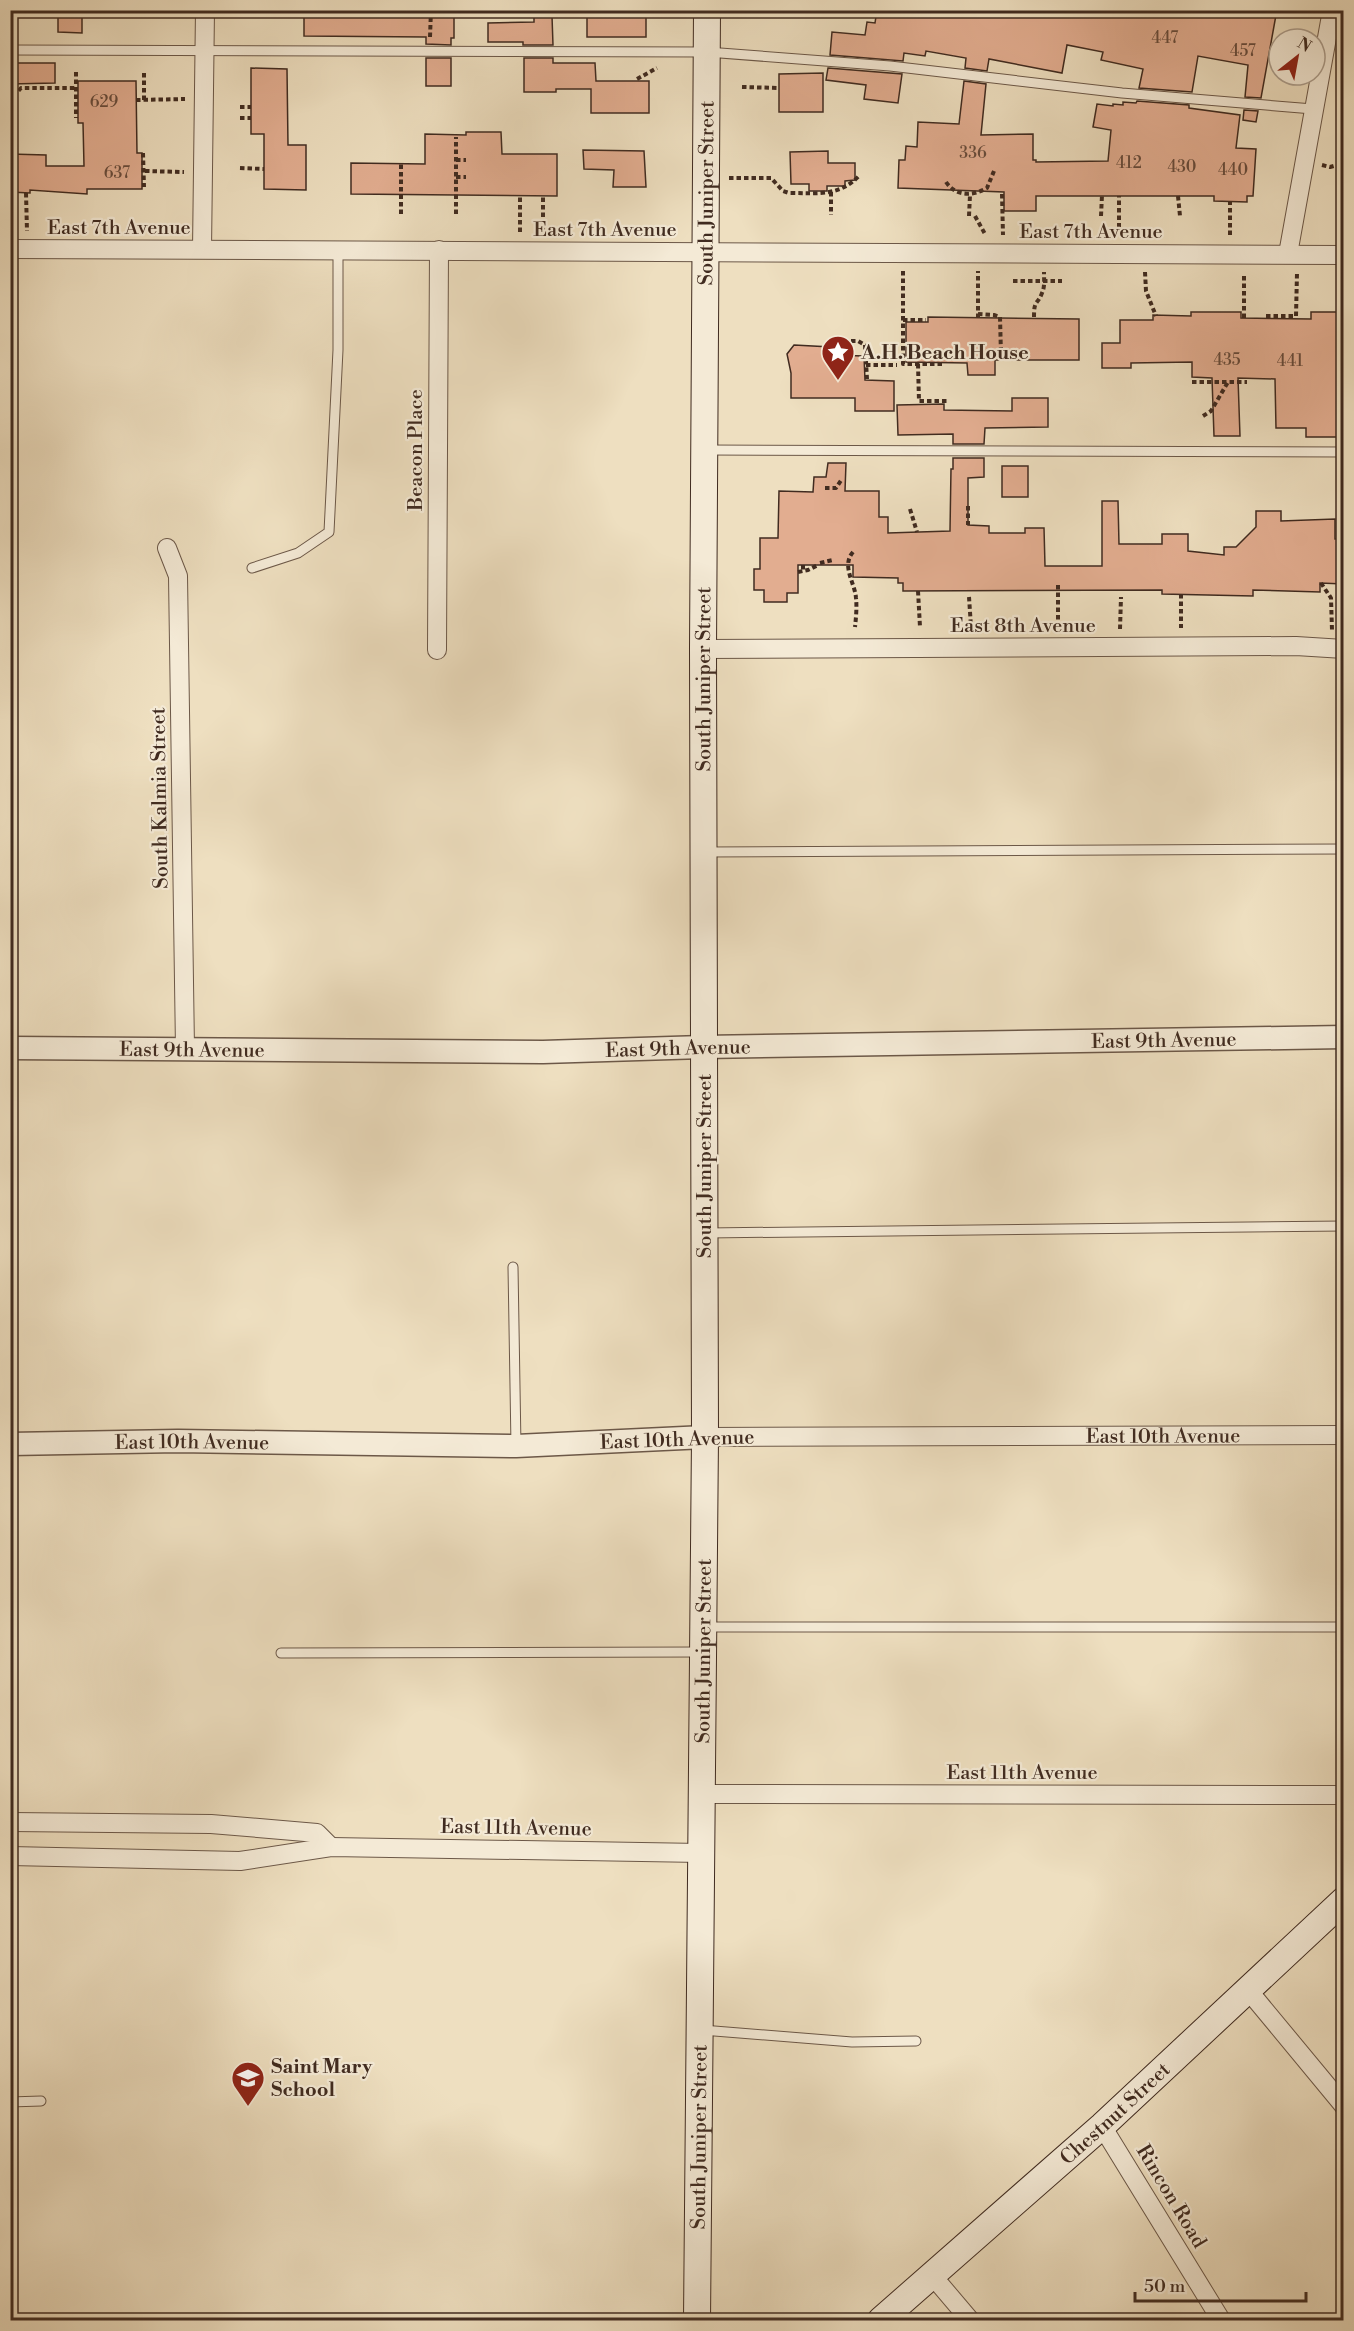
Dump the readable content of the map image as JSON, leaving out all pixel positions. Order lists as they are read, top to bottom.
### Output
{
  "streets": {
    "main road": ["South Juniper Street", "Chestnut Street"],
    "street": [
      "East 7th Avenue",
      "Beacon Place",
      "East 8th Avenue",
      "South Kalmia Street",
      "East 9th Avenue",
      "East 10th Avenue",
      "East 11th Avenue",
      "Rincon Road"
    ]
  },
  "crossings": [
    ["South Juniper Street", "East 7th Avenue"],
    ["South Juniper Street", "East 8th Avenue"],
    ["South Juniper Street", "East 9th Avenue"],
    ["South Juniper Street", "East 10th Avenue"],
    ["South Juniper Street", "East 11th Avenue"],
    ["East 7th Avenue", "Beacon Place"],
    ["South Kalmia Street", "East 9th Avenue"],
    ["Chestnut Street", "Rincon Road"]
  ],
  "places": {
    "place": ["A.H. Beach House"],
    "school or university": ["Saint Mary School"]
  },
  "house_numbers": [
    "447",
    "457",
    "629",
    "336",
    "412",
    "430",
    "440",
    "637",
    "435",
    "441"
  ],
  "scale_bar": "50 m",
  "north": "top right"
}
